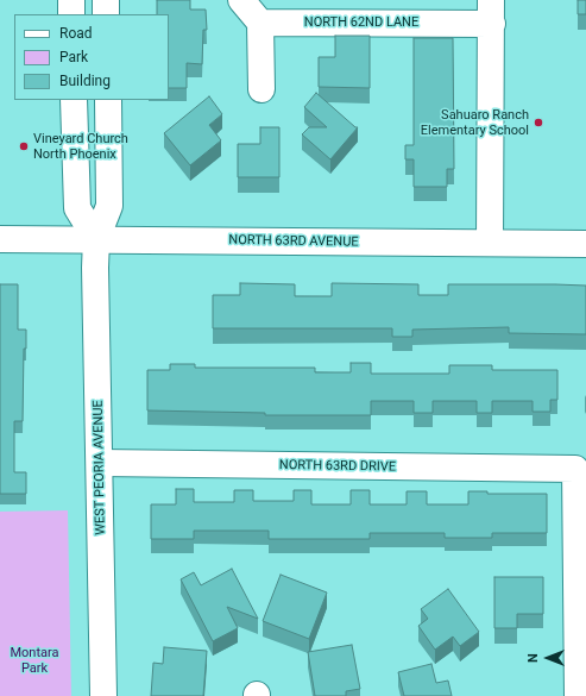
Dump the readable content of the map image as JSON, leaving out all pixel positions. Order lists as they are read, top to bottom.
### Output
{
  "streets": {
    "street": [
      "NORTH 62ND LANE",
      "NORTH 63RD AVENUE",
      "NORTH 63RD DRIVE",
      "WEST PEORIA AVENUE"
    ]
  },
  "crossings": [
    ["NORTH 63RD AVENUE", "WEST PEORIA AVENUE"],
    ["NORTH 63RD DRIVE", "WEST PEORIA AVENUE"]
  ],
  "parks": ["Montara Park"],
  "places": ["Sahuaro Ranch Elementary School", "Vineyard Church North Phoenix"],
  "legend": ["Road", "Park", "Building"],
  "north": "left"
}
